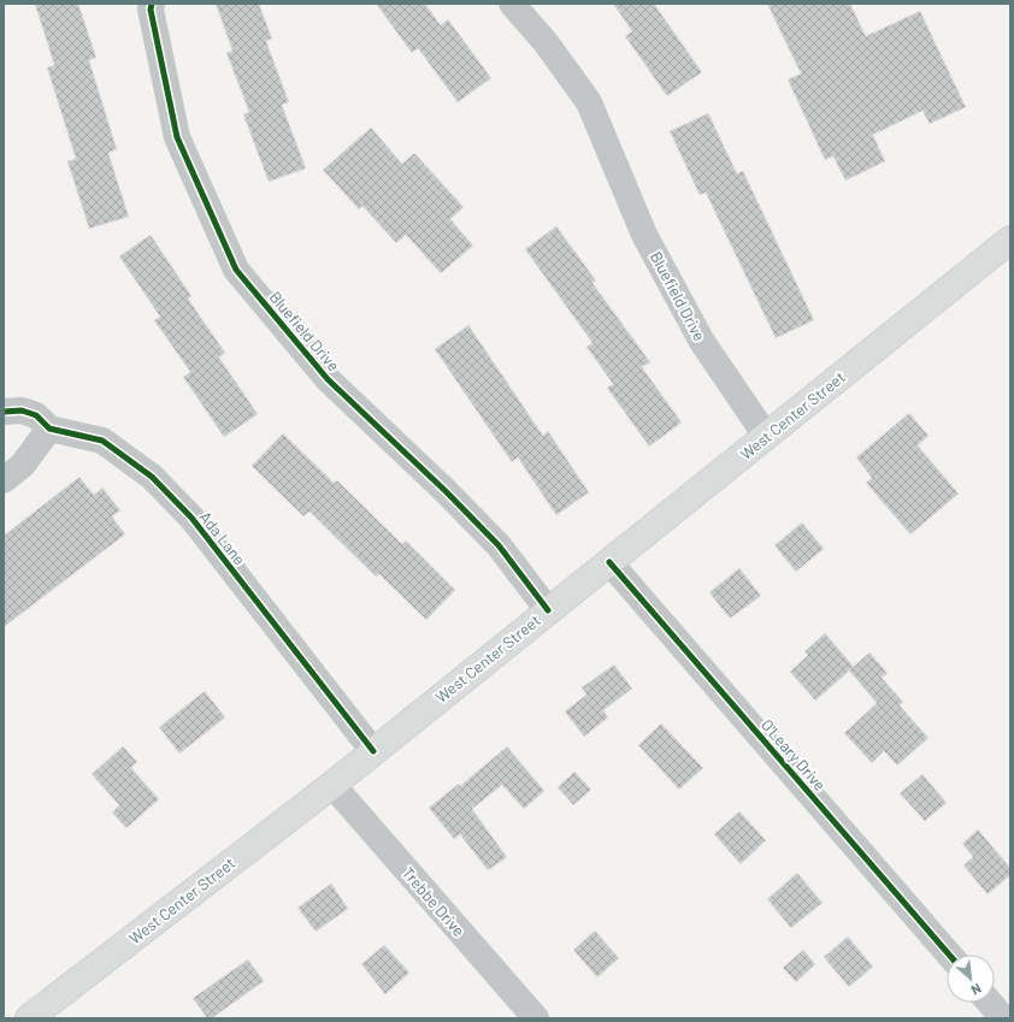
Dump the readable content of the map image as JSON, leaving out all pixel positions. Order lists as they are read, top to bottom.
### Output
{
  "streets": {
    "main road": ["West Center Street"],
    "street": [
      "Bluefield Drive",
      "Ada Lane",
      "O'Leary Drive",
      "Trebbe Drive"
    ]
  },
  "crossings": [
    ["Bluefield Drive", "West Center Street"],
    ["West Center Street", "Ada Lane"],
    ["West Center Street", "O'Leary Drive"],
    ["West Center Street", "Trebbe Drive"]
  ],
  "north": "bottom right"
}
